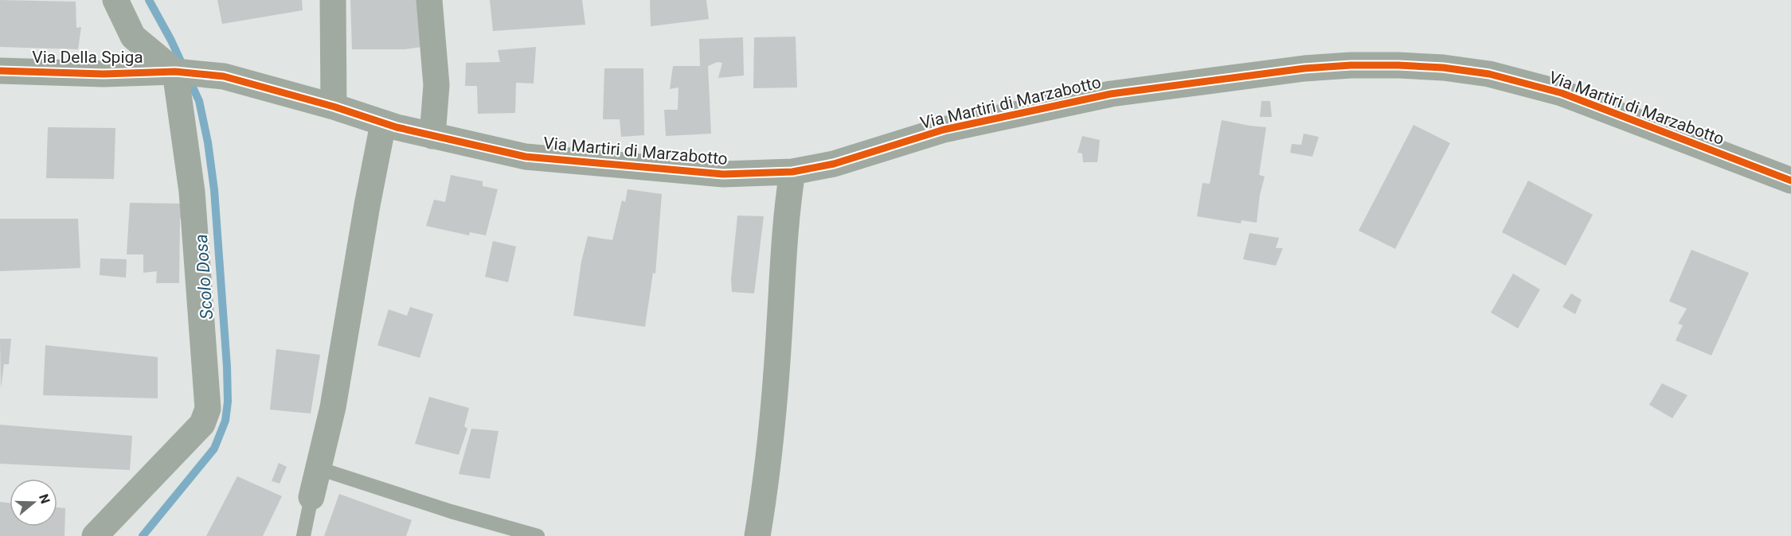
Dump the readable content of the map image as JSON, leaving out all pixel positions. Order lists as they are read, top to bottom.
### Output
{
  "streets": {
    "street": ["Via Della Spiga", "Via Martiri di Marzabotto"]
  },
  "crossings": [
    ["Via Della Spiga", "Via Martiri di Marzabotto"]
  ],
  "water": ["Scolo Dosa"],
  "north": "right"
}
